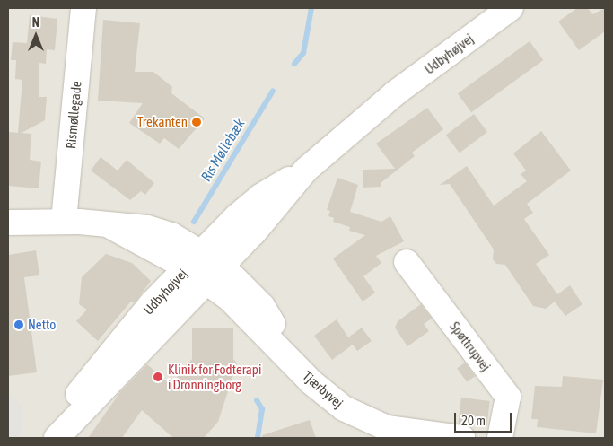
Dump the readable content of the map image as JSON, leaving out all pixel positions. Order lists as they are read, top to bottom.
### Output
{
  "streets": {
    "street": [
      "Udbyhøjvej",
      "Rismøllegade",
      "Spøttrupvej",
      "Tjærbyvej"
    ]
  },
  "crossings": [
    ["Udbyhøjvej", "Tjærbyvej"],
    ["Rismøllegade", "Tjærbyvej"]
  ],
  "water": ["Ris Møllebæk"],
  "places": ["Trekanten", "Netto", "Klinik for Fodterapi i Dronningborg"],
  "scale_bar": "20 m",
  "north": "top"
}
